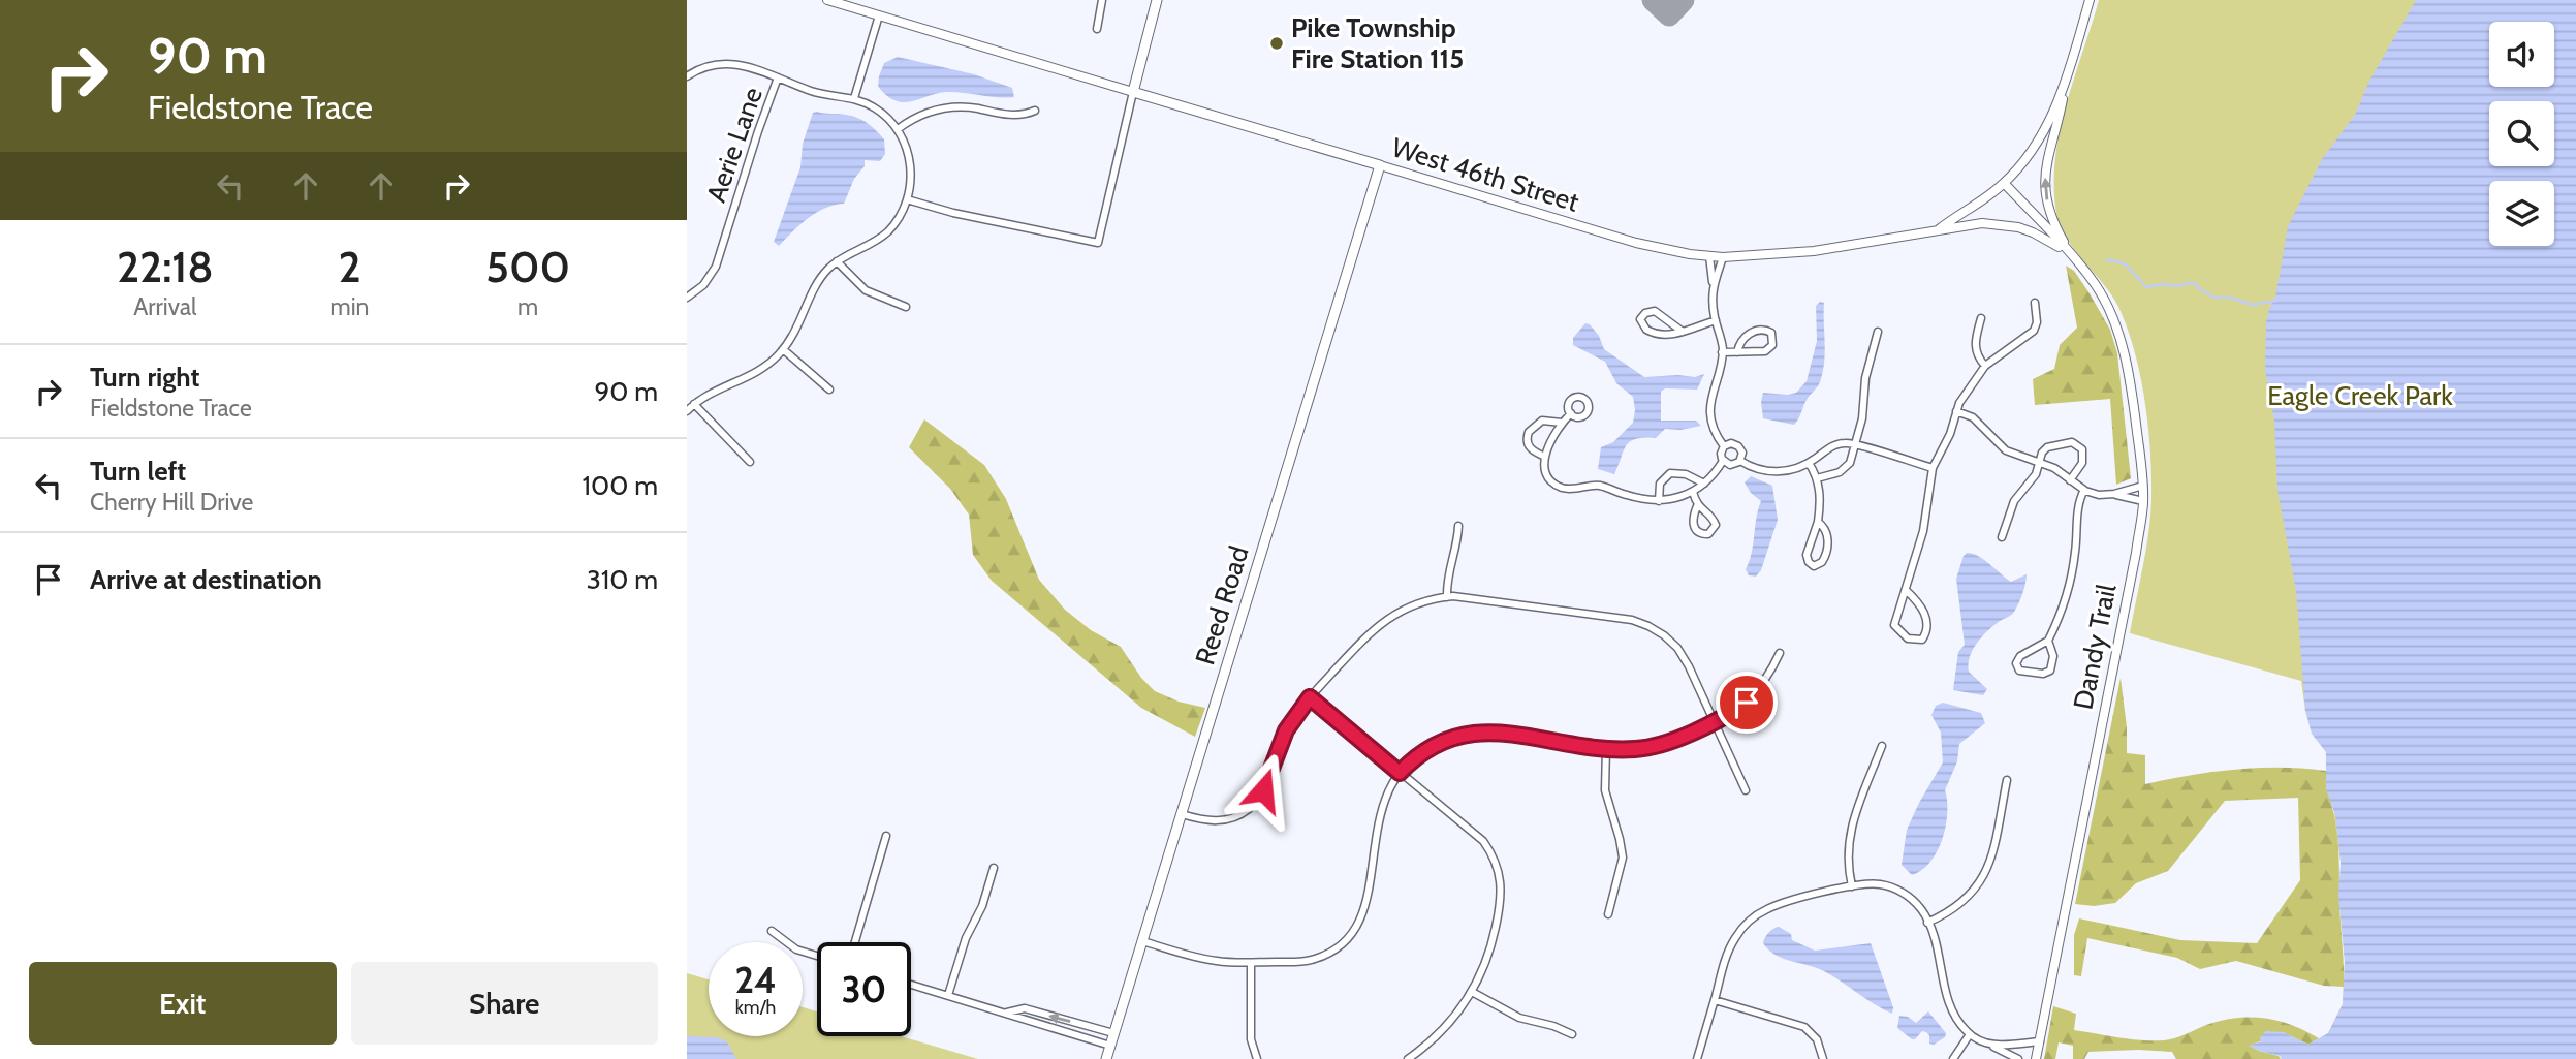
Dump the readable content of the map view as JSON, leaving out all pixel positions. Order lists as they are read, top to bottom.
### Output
{
  "streets": {
    "main road": ["West 46th Street", "Reed Road"],
    "street": ["Aerie Lane", "Dandy Trail"]
  },
  "crossings": [
    ["West 46th Street", "Reed Road"]
  ],
  "parks": ["Eagle Creek Park"],
  "places": ["Pike Township Fire Station 115"],
  "page": {
    "turn": ["90 m", "Fieldstone Trace"],
    "eta": [
      "22:18",
      "Arrival",
      "2",
      "min",
      "500",
      "m"
    ],
    "list": [
      {
        "name": "Turn right",
        "note": "Fieldstone Trace",
        "value": "90 m"
      },
      {
        "name": "Turn left",
        "note": "Cherry Hill Drive",
        "value": "100 m"
      },
      {
        "name": "Arrive at destination",
        "value": "310 m"
      }
    ],
    "speed": "24 km/h",
    "limit": "30",
    "buttons": ["Exit", "Share"]
  }
}
